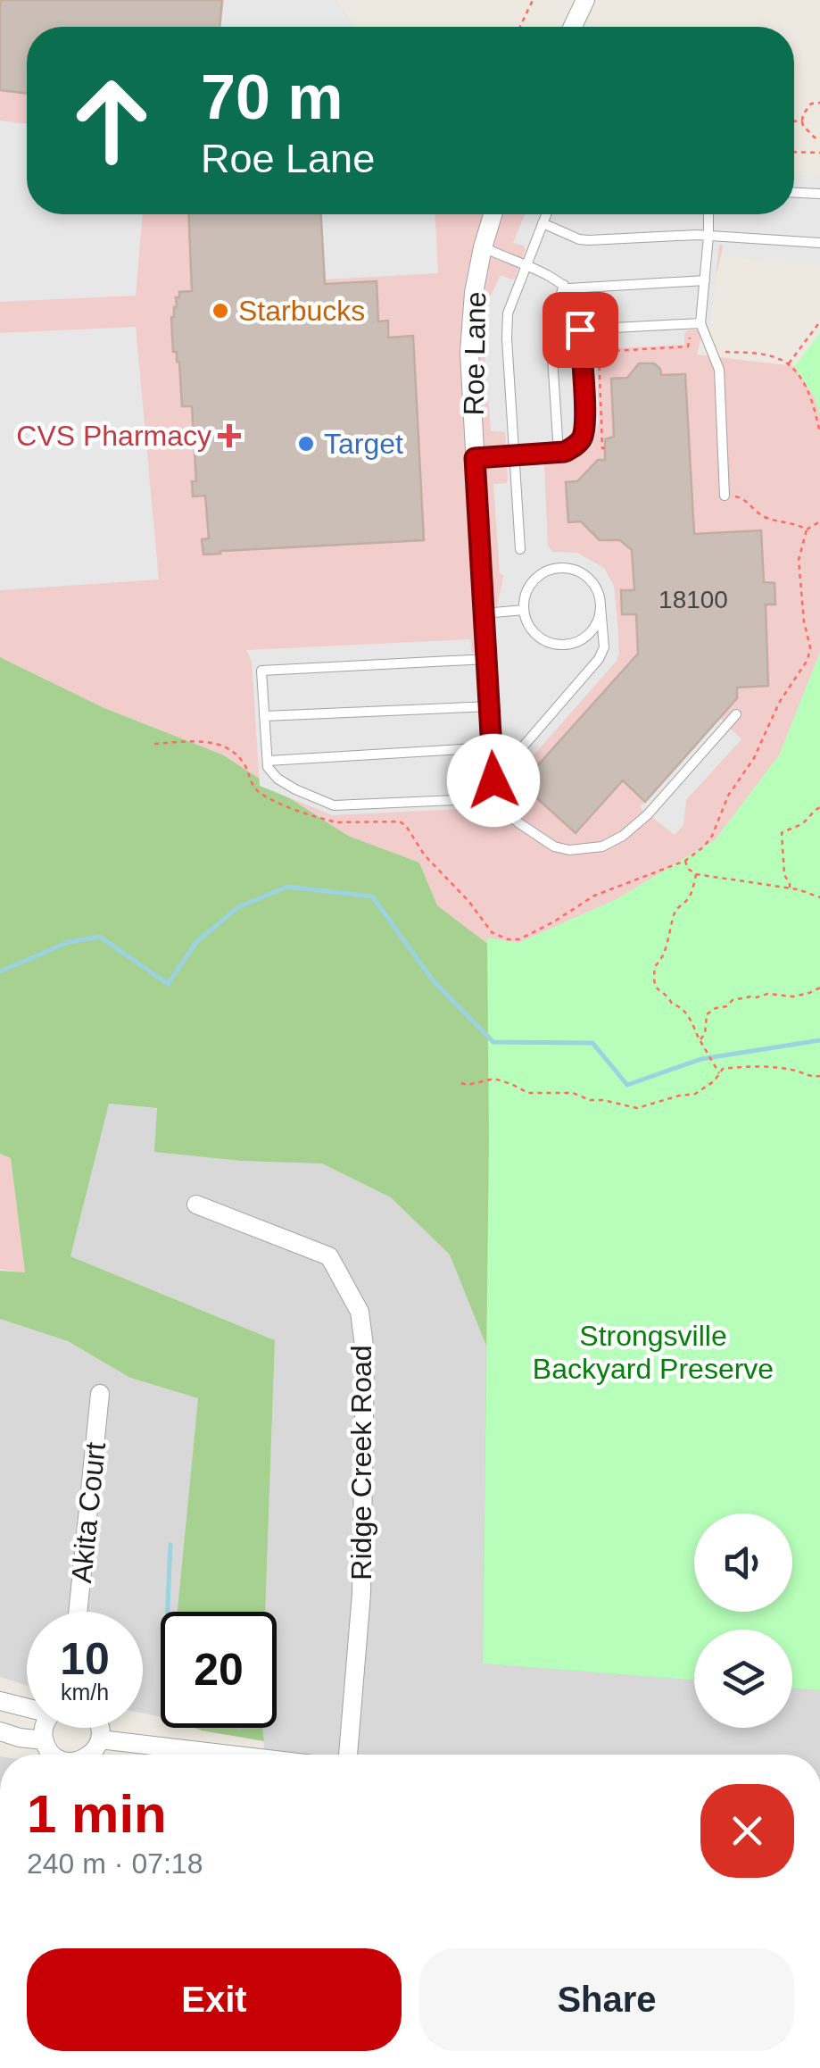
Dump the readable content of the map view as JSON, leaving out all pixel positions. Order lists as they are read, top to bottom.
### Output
{
  "streets": {
    "street": ["Roe Lane", "Ridge Creek Road", "Akita Court"]
  },
  "parks": ["Strongsville Backyard Preserve"],
  "places": {
    "other": ["Starbucks", "Target"],
    "health": ["CVS Pharmacy"]
  },
  "house_numbers": ["18100"],
  "page": {
    "turn": ["70 m", "Roe Lane"],
    "speed": "10 km/h",
    "limit": "20",
    "heading": ["1 min", "240 m · 07:18"],
    "buttons": ["Exit", "Share"]
  }
}
